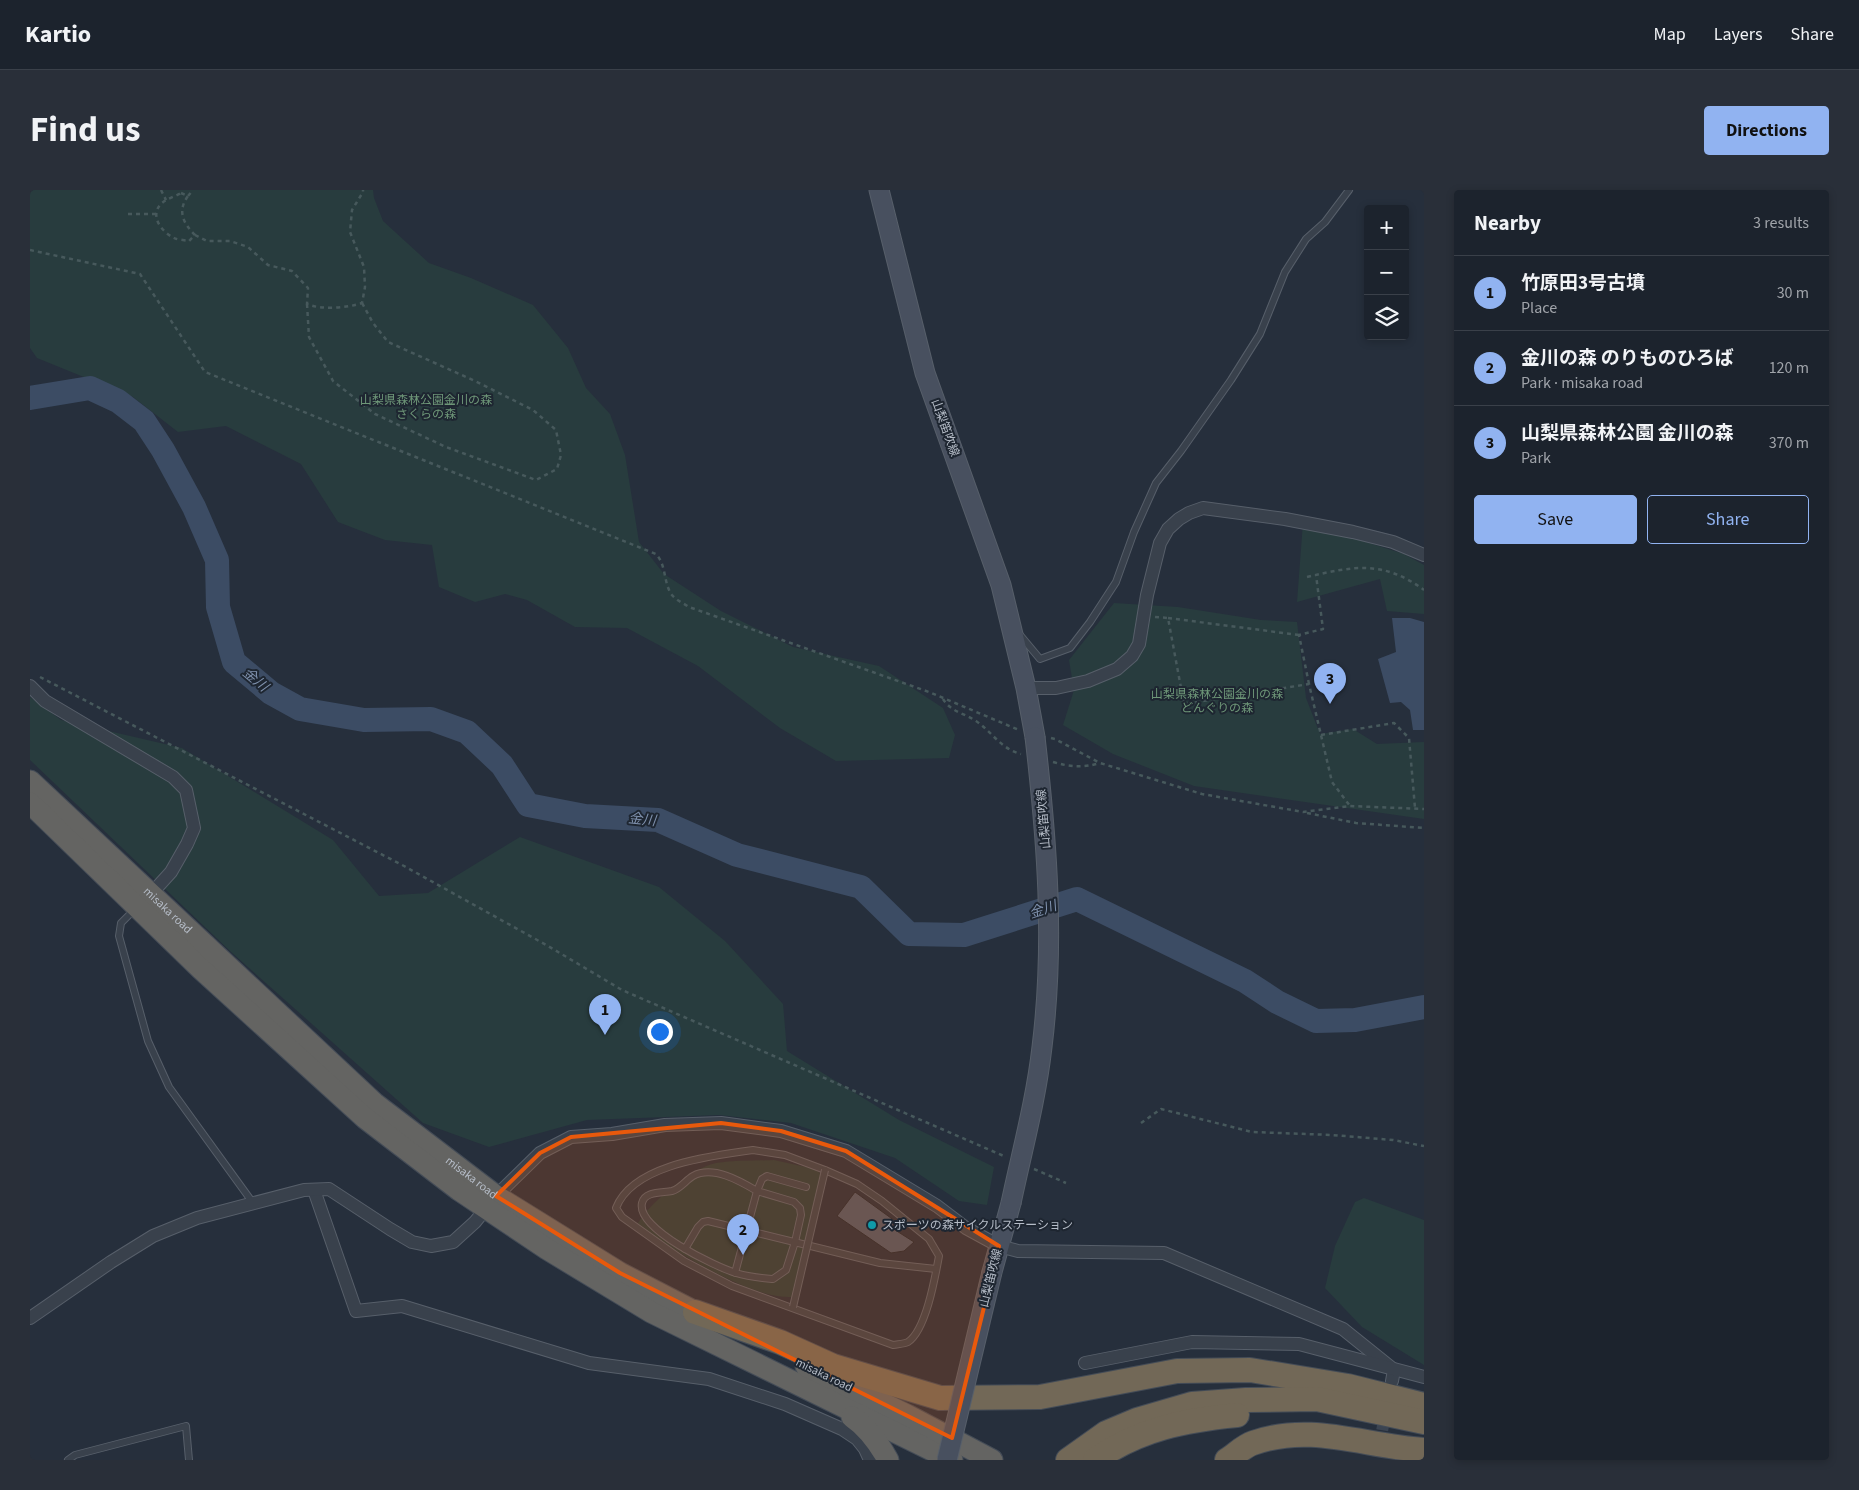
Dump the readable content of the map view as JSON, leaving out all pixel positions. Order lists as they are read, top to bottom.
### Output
{
  "streets": {
    "highway": ["misaka road"],
    "main road": ["山梨笛吹線"]
  },
  "water": ["金川"],
  "parks": ["山梨県森林公園金川の森 さくらの森", "山梨県森林公園金川の森 どんぐりの森"],
  "places": ["スポーツの森サイクルステーション"],
  "page": {
    "header": "Kartio",
    "nav": ["Map", "Layers", "Share"],
    "title": "Find us",
    "buttons": [
      "Directions",
      ["Save", "Share"]
    ],
    "heading": ["Nearby", "3 results"],
    "map_buttons": ["+", "−"],
    "list": [
      {
        "mark": "1",
        "name": "竹原田3号古墳",
        "note": "Place",
        "value": "30 m"
      },
      {
        "mark": "2",
        "name": "金川の森 のりものひろば",
        "note": "Park · misaka road",
        "value": "120 m"
      },
      {
        "mark": "3",
        "name": "山梨県森林公園 金川の森",
        "note": "Park",
        "value": "370 m"
      }
    ],
    "pins": ["3", "1", "2"]
  }
}
